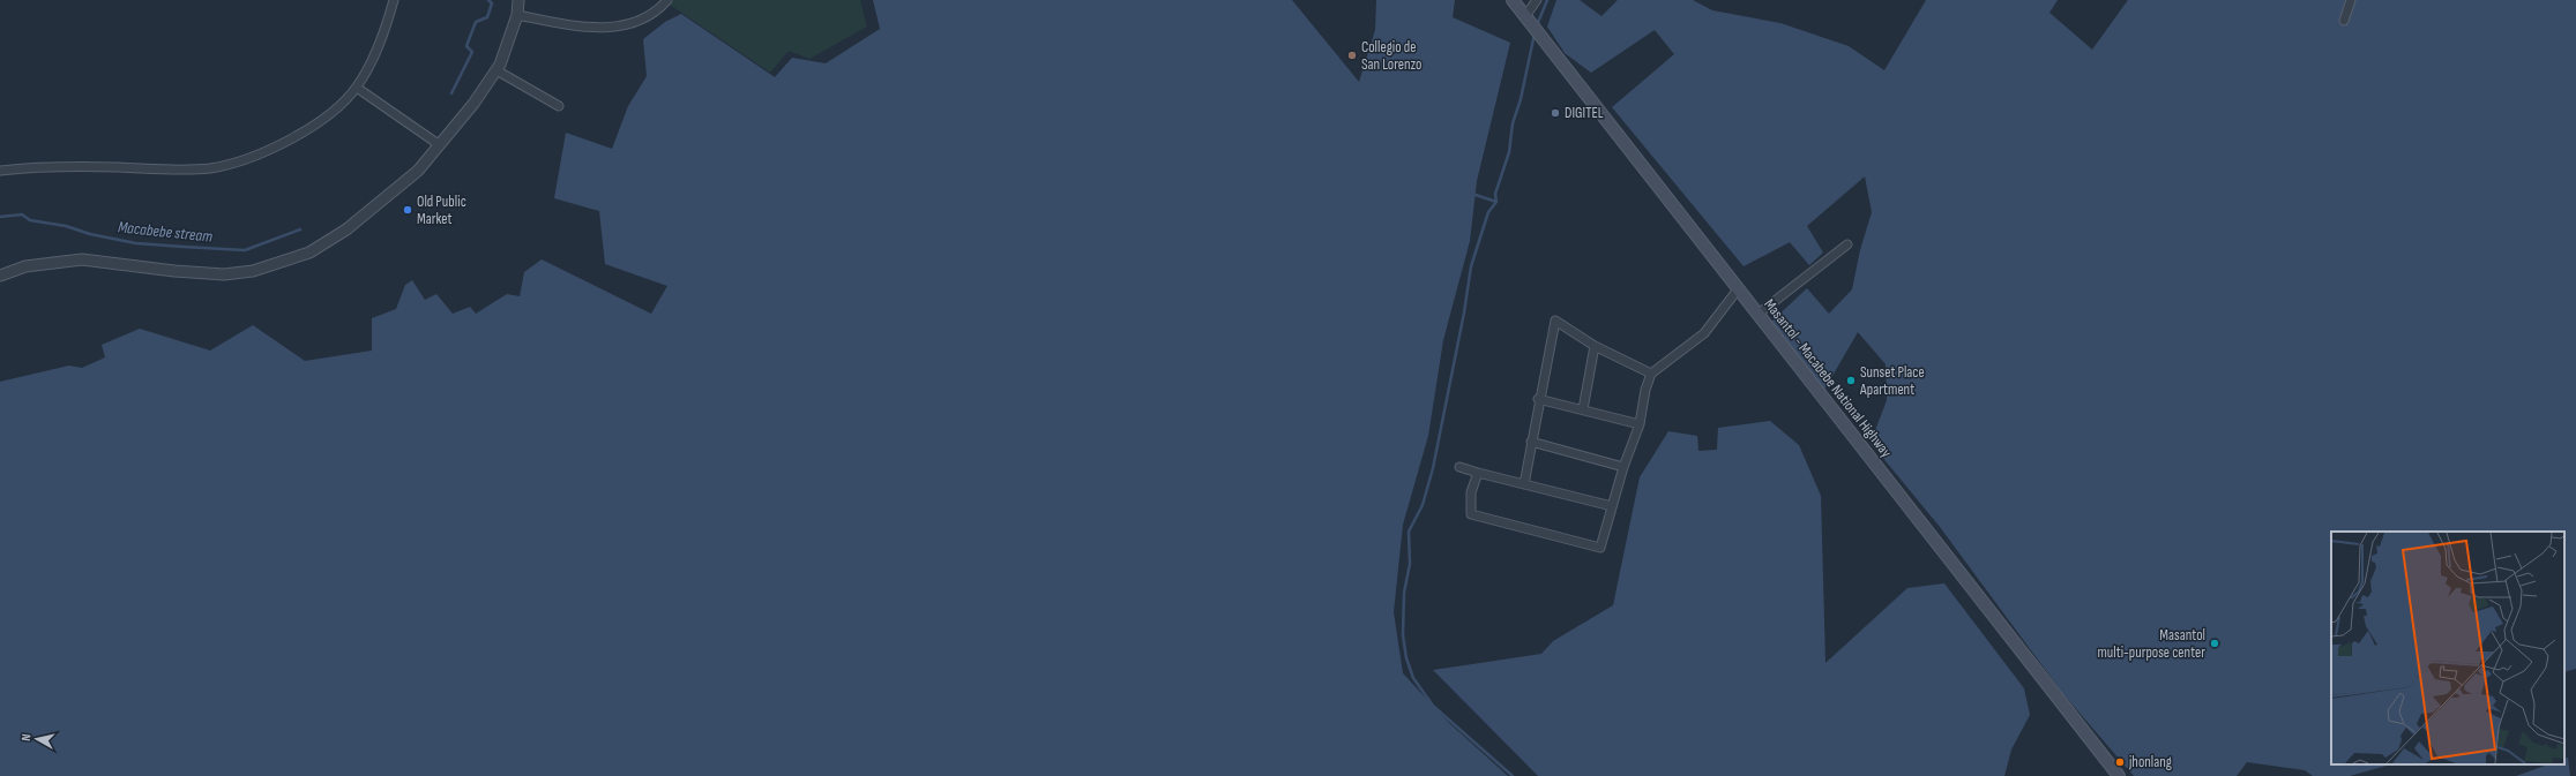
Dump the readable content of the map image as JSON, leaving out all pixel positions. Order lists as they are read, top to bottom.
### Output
{
  "streets": {
    "main road": ["Masantol - Macabebe National Highway"]
  },
  "water": ["Macabebe stream"],
  "places": [
    "Collegio de San Lorenzo",
    "DIGITEL",
    "Old Public Market",
    "Sunset Place Apartment",
    "Masantol multi-purpose center",
    "jhonlang"
  ],
  "north": "left"
}
